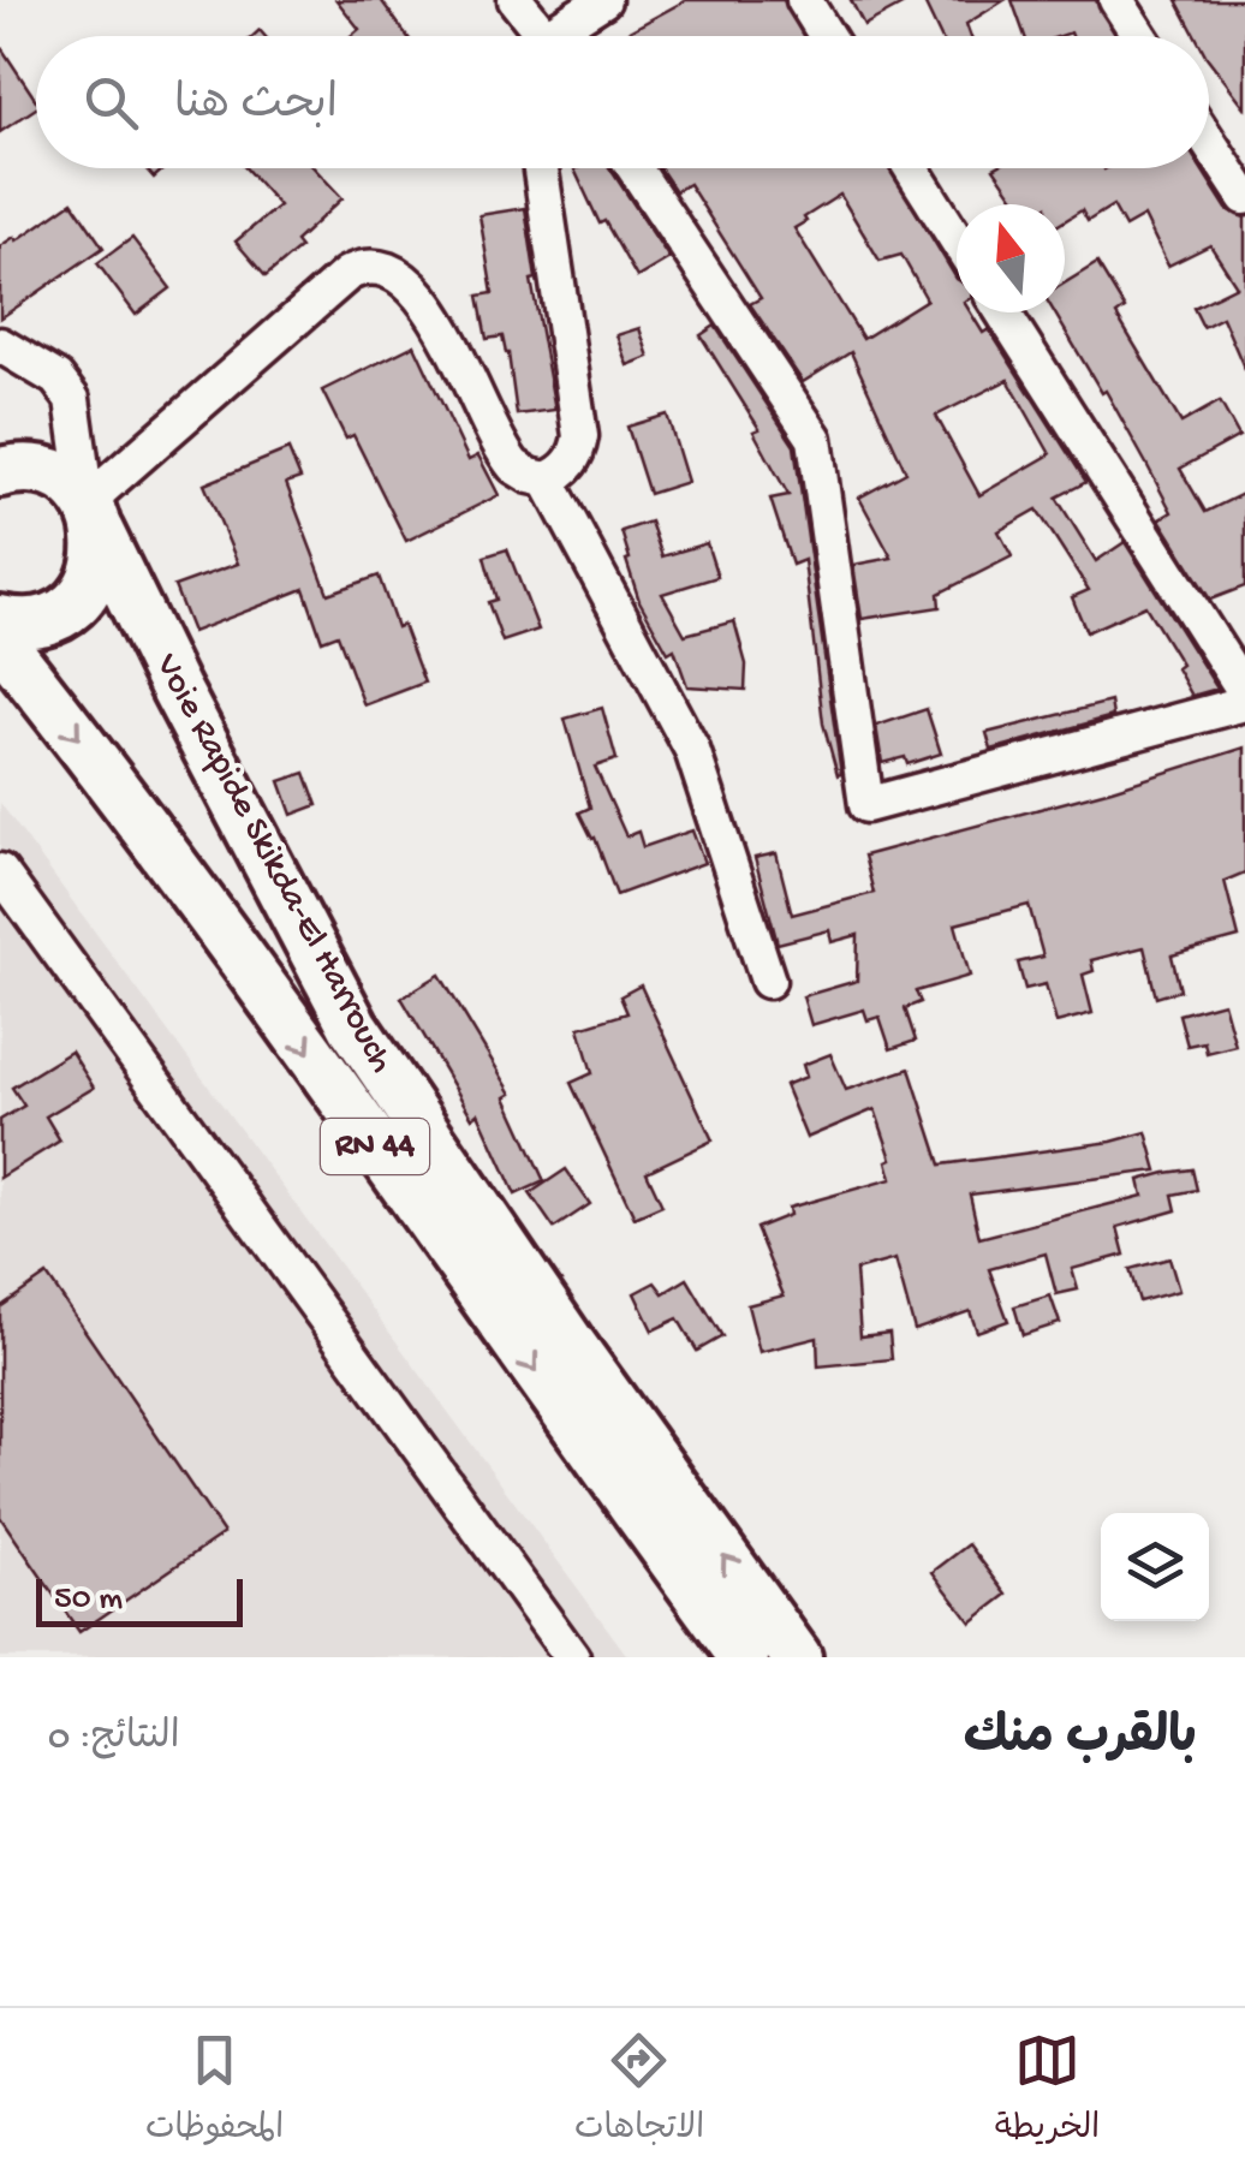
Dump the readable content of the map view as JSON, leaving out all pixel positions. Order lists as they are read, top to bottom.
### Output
{
  "streets": {
    "highway": ["Voie Rapide Skikda-El Harrouch", "RN 44"]
  },
  "scale_bar": "50 m",
  "north": "top",
  "page": {
    "search": "ابحث هنا",
    "scale": "50 m",
    "heading": ["بالقرب منك", "النتائج: 0"],
    "nav": ["الخريطة", "الاتجاهات", "المحفوظات"]
  }
}
